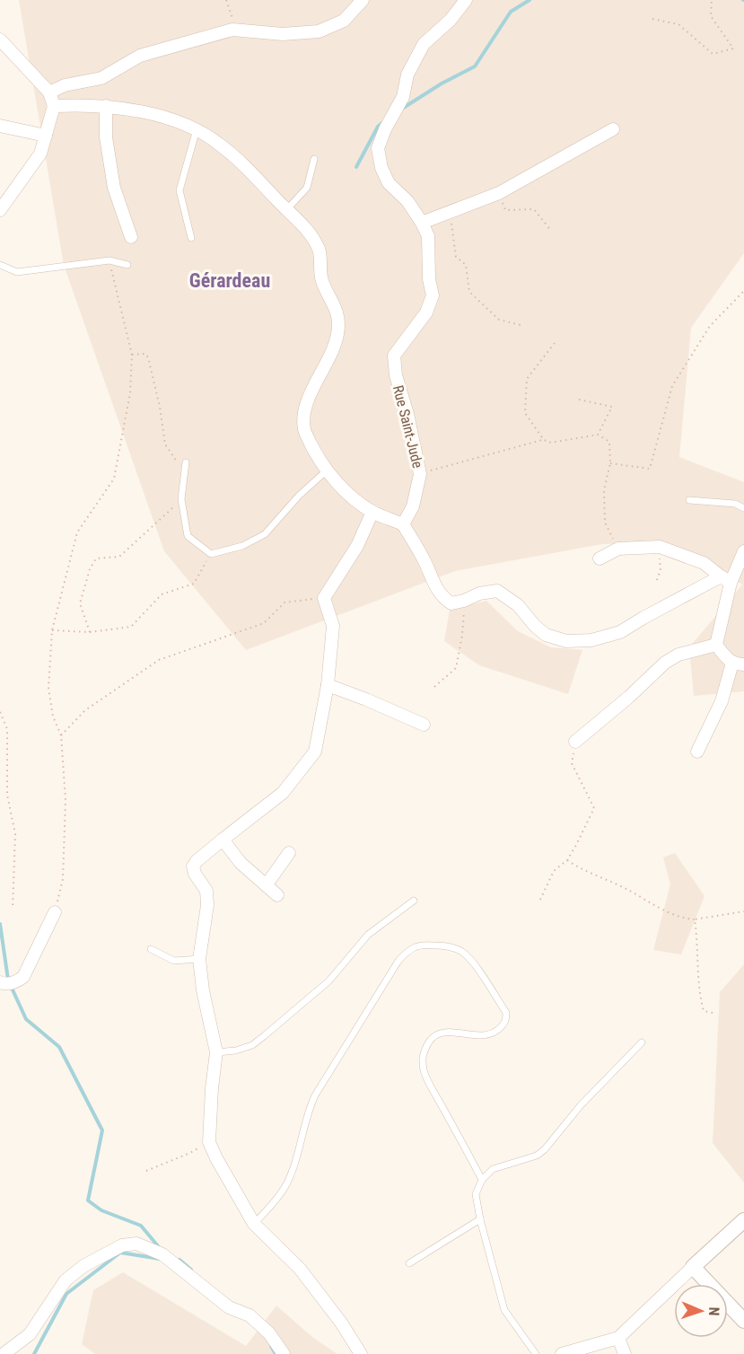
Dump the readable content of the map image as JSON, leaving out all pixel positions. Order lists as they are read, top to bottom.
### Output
{
  "streets": {
    "street": ["Rue Saint-Jude"]
  },
  "districts": ["Gérardeau"],
  "north": "right"
}
